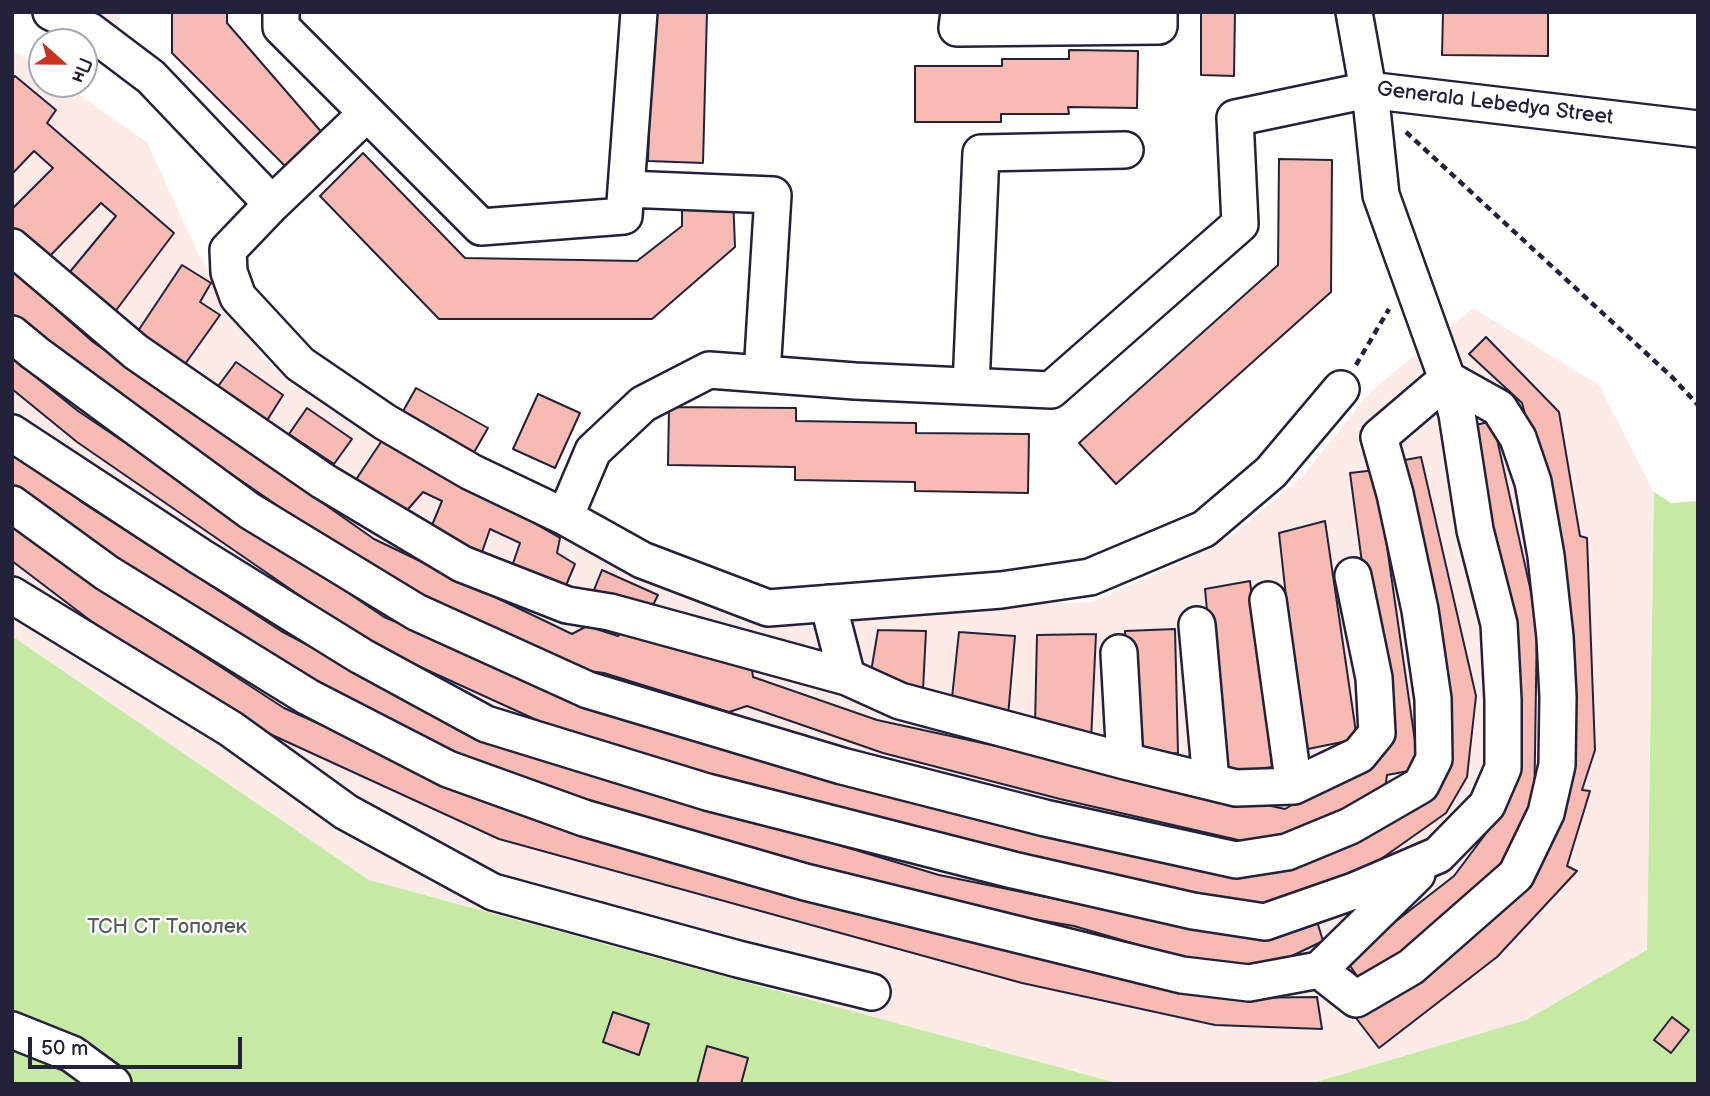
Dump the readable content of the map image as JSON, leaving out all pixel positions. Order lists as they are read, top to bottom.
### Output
{
  "streets": {
    "street": ["Generala Lebedya Street"]
  },
  "parks": ["ТСН СТ Тополек"],
  "scale_bar": "50 m",
  "north": "right"
}
